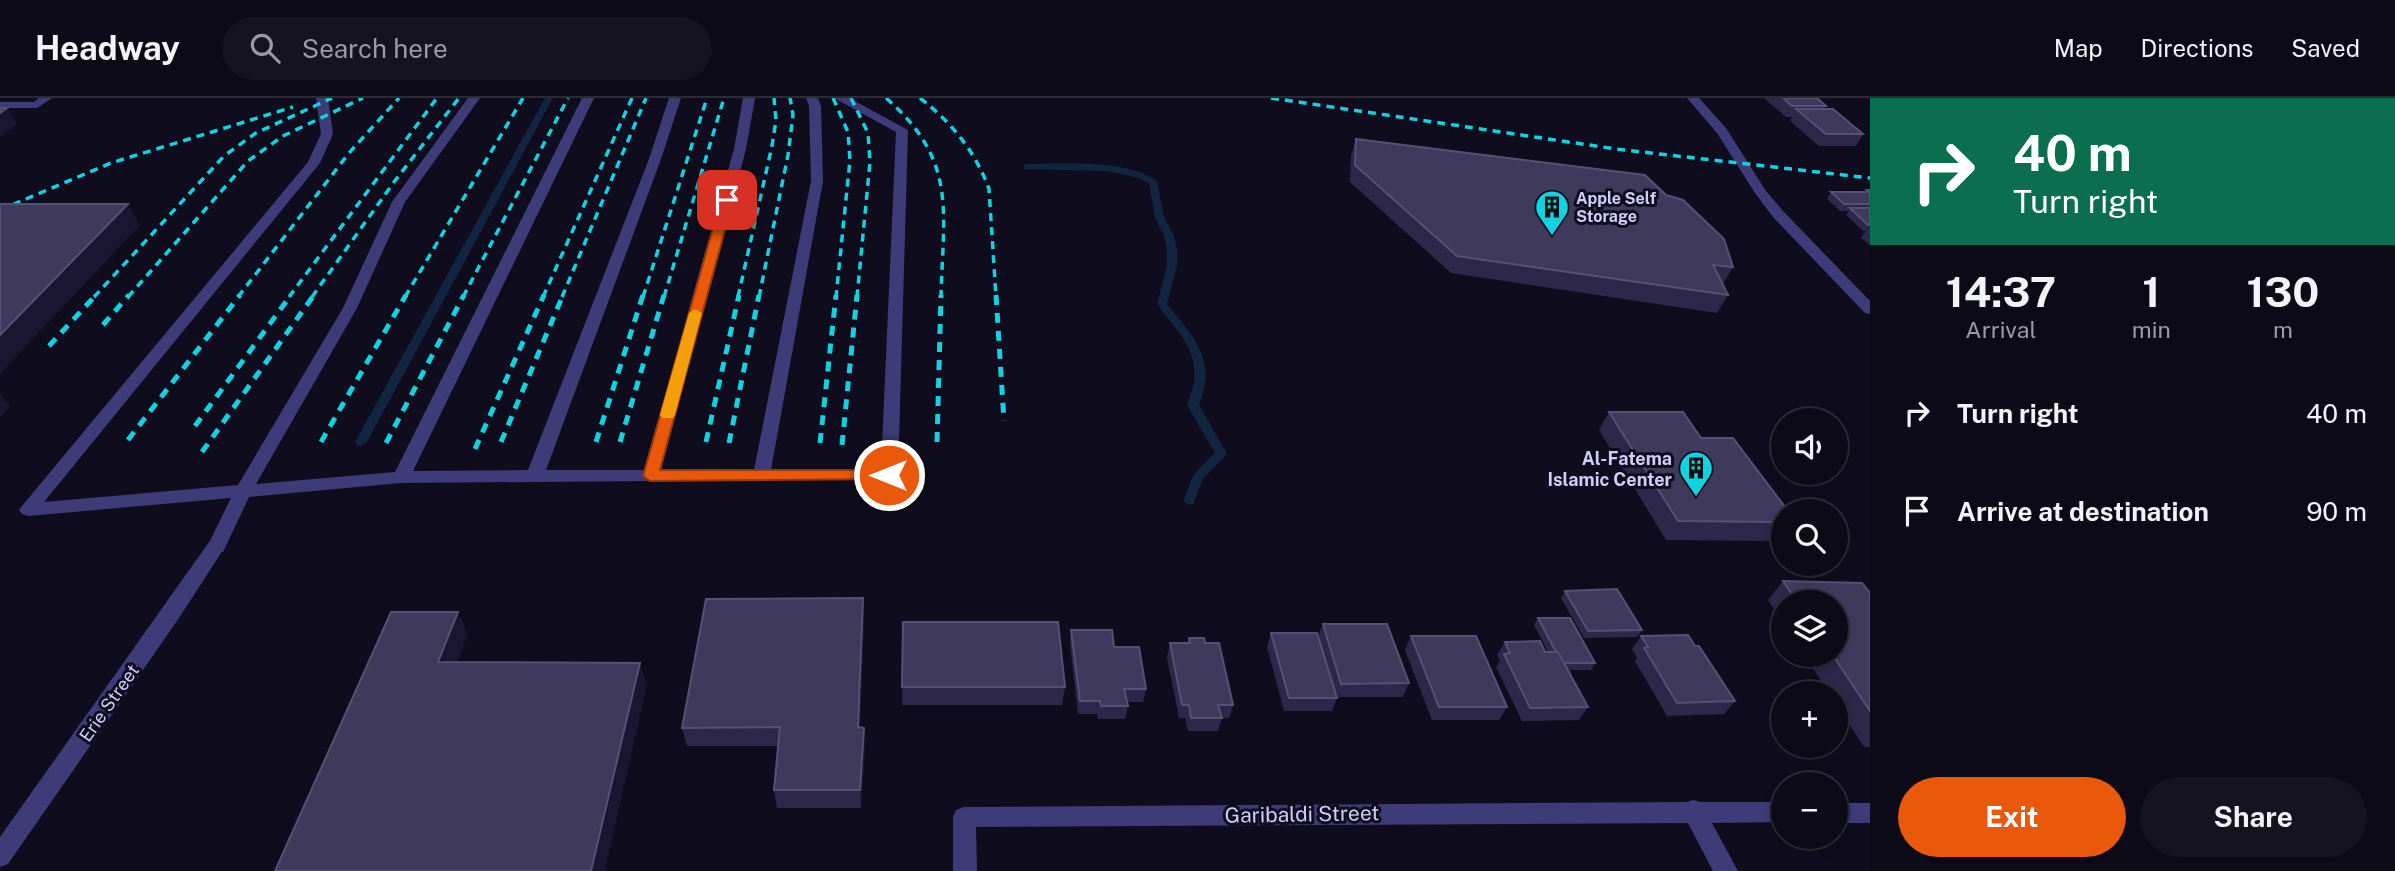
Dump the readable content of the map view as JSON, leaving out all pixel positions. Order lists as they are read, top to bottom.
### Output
{
  "streets": {
    "street": ["Erie Street", "Garibaldi Street"]
  },
  "places": {
    "building": ["Apple Self Storage", "Al-Fatema Islamic Center"]
  },
  "page": {
    "header": "Headway",
    "search": "Search here",
    "nav": ["Map", "Directions", "Saved"],
    "turn": ["40 m", "Turn right"],
    "eta": [
      "14:37",
      "Arrival",
      "1",
      "min",
      "130",
      "m"
    ],
    "list": [
      {
        "name": "Turn right",
        "value": "40 m"
      },
      {
        "name": "Arrive at destination",
        "value": "90 m"
      }
    ],
    "map_buttons": ["+", "−"],
    "buttons": ["Exit", "Share"]
  }
}
